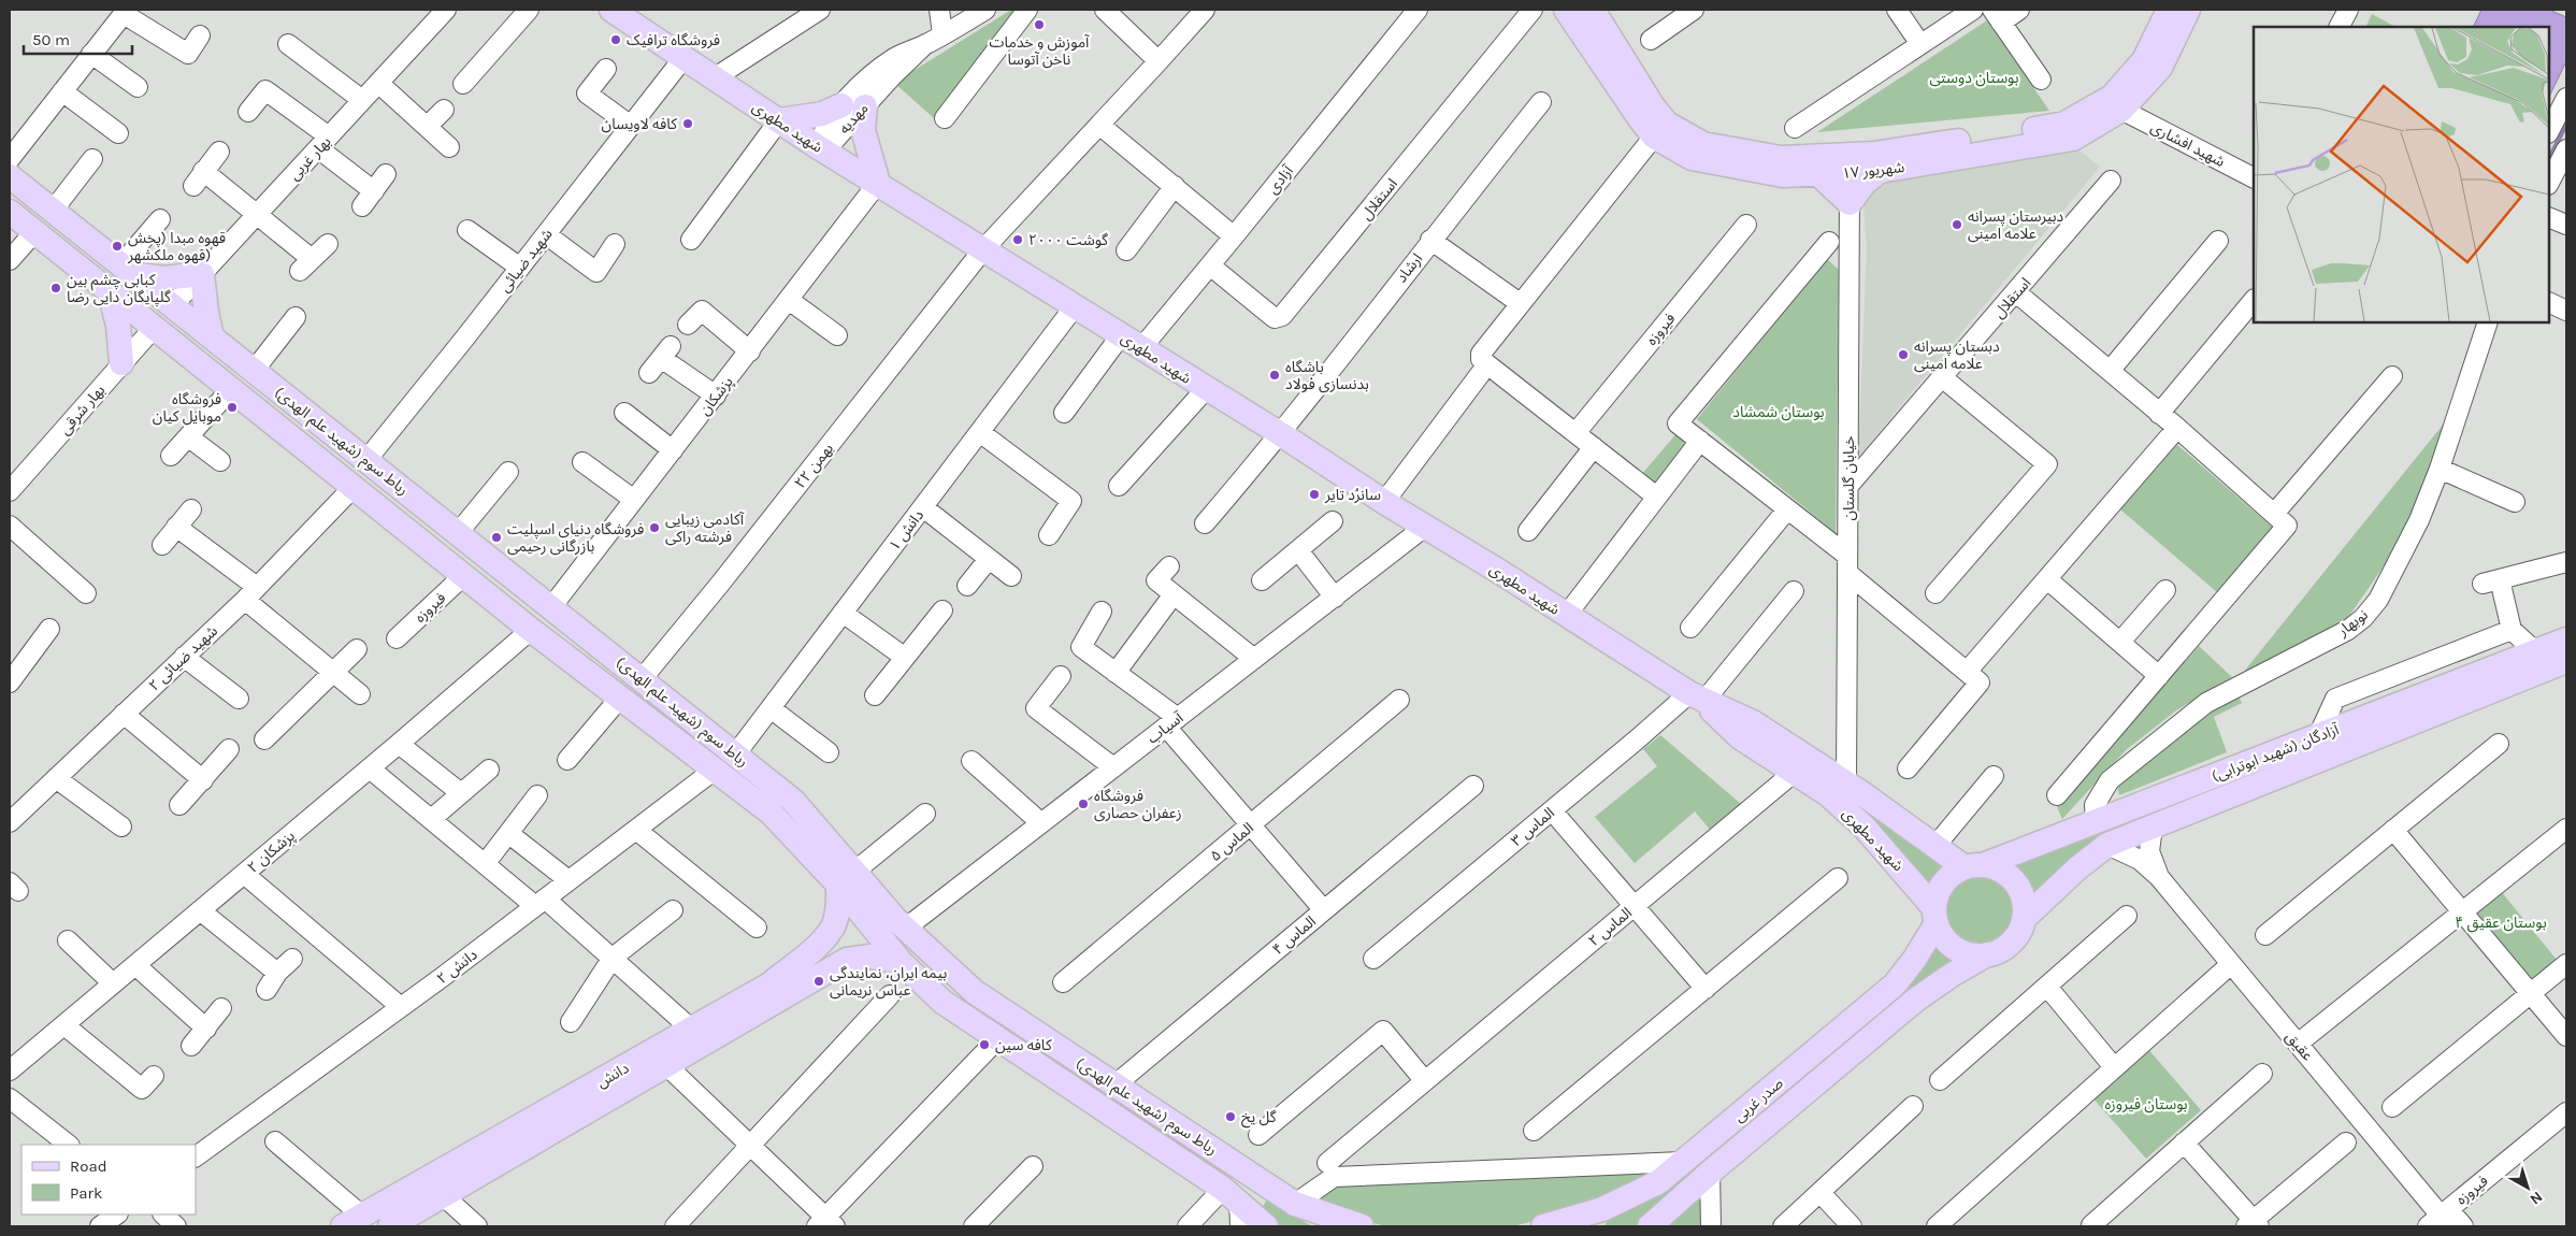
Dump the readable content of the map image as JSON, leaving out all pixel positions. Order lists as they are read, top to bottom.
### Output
{
  "streets": {
    "main road": [
      "شهید مطهری",
      "۱۷ شهریور",
      "رباط سوم (شهید علم الهدی)",
      "آزادگان (شهید ابوترابی)",
      "دانش",
      "صدر غربی"
    ],
    "street": [
      "مهدیه",
      "شهید افشاری",
      "بهار غربی",
      "آزادی",
      "استقلال",
      "شهید ضیائی",
      "ارشاد",
      "فیروزه",
      "پزشکان",
      "بهار شرقی",
      "۲۲ بهمن",
      "خیابان گلستان",
      "دانش ۱",
      "نوبهار",
      "شهید ضیائی ۲",
      "آسیاب",
      "الماس ۳",
      "الماس ۵",
      "پزشکان ۲",
      "الماس ۲",
      "الماس ۴",
      "دانش ۲",
      "عقیق"
    ]
  },
  "crossings": [
    ["مهدیه", "شهید مطهری"],
    ["شهید مطهری", "آزادی"],
    ["شهید مطهری", "شهید ضیائی"],
    ["شهید مطهری", "ارشاد"],
    ["شهید مطهری", "پزشکان"],
    ["شهید مطهری", "۲۲ بهمن"],
    ["شهید مطهری", "خیابان گلستان"],
    ["شهید مطهری", "دانش ۱"],
    ["شهید مطهری", "آسیاب"],
    ["شهید مطهری", "آزادگان (شهید ابوترابی)"],
    ["شهید مطهری", "الماس ۳"],
    ["شهید مطهری", "الماس ۲"],
    ["شهید مطهری", "صدر غربی"],
    ["شهید افشاری", "۱۷ شهریور"],
    ["بهار غربی", "رباط سوم (شهید علم الهدی)"],
    ["۱۷ شهریور", "خیابان گلستان"],
    ["آزادی", "استقلال"],
    ["استقلال", "خیابان گلستان"],
    ["شهید ضیائی", "رباط سوم (شهید علم الهدی)"],
    ["فیروزه", "رباط سوم (شهید علم الهدی)"],
    ["فیروزه", "عقیق"],
    ["پزشکان", "رباط سوم (شهید علم الهدی)"],
    ["بهار شرقی", "رباط سوم (شهید علم الهدی)"],
    ["رباط سوم (شهید علم الهدی)", "۲۲ بهمن"],
    ["رباط سوم (شهید علم الهدی)", "دانش ۱"],
    ["رباط سوم (شهید علم الهدی)", "شهید ضیائی ۲"],
    ["رباط سوم (شهید علم الهدی)", "آسیاب"],
    ["رباط سوم (شهید علم الهدی)", "پزشکان ۲"],
    ["رباط سوم (شهید علم الهدی)", "الماس ۴"],
    ["رباط سوم (شهید علم الهدی)", "دانش ۲"],
    ["رباط سوم (شهید علم الهدی)", "دانش"],
    ["نوبهار", "آزادگان (شهید ابوترابی)"],
    ["آزادگان (شهید ابوترابی)", "صدر غربی"]
  ],
  "parks": [
    "بوستان دوستی",
    "بوستان شمشاد",
    "بوستان عقیق ۴",
    "بوستان فیروزه"
  ],
  "places": [
    "آموزش و خدمات ناخن آتوسا",
    "فروشگاه ترافیک",
    "کافه لاویسان",
    "دبیرستان پسرانه علامه امینی",
    "گوشت ۲۰۰۰",
    "قهوه مبدا (پخش قهوه ملکشهر)",
    "کبابی چشم بین گلپایگان دایی رضا",
    "دبستان پسرانه علامه امینی",
    "باشگاه بدنسازی فولاد",
    "فروشگاه موبایل کیان",
    "سانرُد تایر",
    "آکادمی زیبایی فرشته راکی",
    "فروشگاه دنیای اسپلیت بازرگانی رحیمی",
    "فروشگاه زعفران حصاری",
    "بیمه ایران، نمایندگی عباس نریمانی",
    "کافه سین",
    "گل یخ"
  ],
  "legend": ["Road", "Park"],
  "scale_bar": "50 m",
  "north": "bottom right"
}
